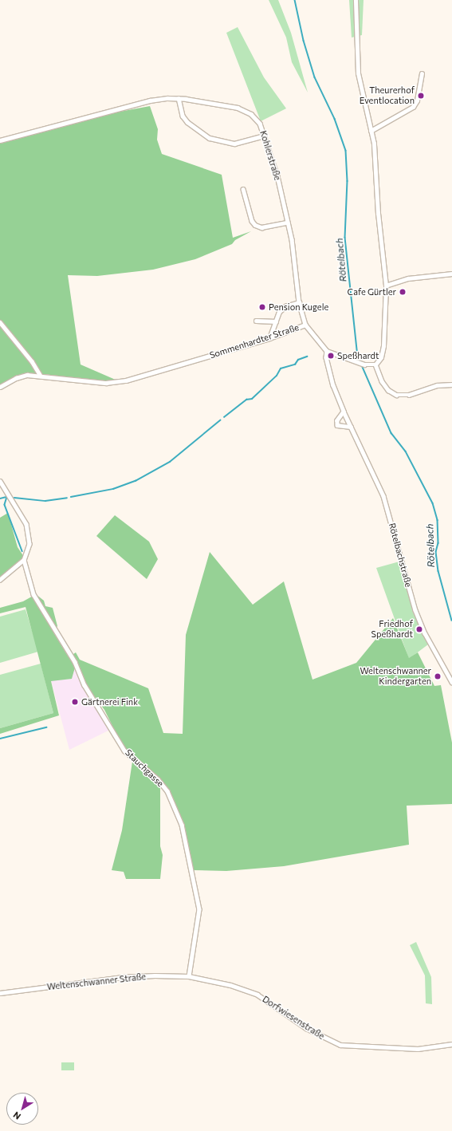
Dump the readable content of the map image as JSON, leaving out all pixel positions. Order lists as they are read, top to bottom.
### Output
{
  "streets": {
    "street": [
      "Kohlerstraße",
      "Sommenhardter Straße",
      "Rötelbachstraße",
      "Stauchgasse",
      "Weltenschwanner Straße",
      "Dorfwiesenstraße"
    ]
  },
  "crossings": [
    ["Kohlerstraße", "Sommenhardter Straße"],
    ["Sommenhardter Straße", "Rötelbachstraße"],
    ["Stauchgasse", "Weltenschwanner Straße"],
    ["Weltenschwanner Straße", "Dorfwiesenstraße"]
  ],
  "water": ["Rötelbach"],
  "places": [
    "Theurerhof Eventlocation",
    "Cafe Gürtler",
    "Pension Kugele",
    "Speßhardt",
    "Friedhof Speßhardt",
    "Weltenschwanner Kindergarten",
    "Gärtnerei Fink"
  ],
  "north": "bottom left"
}
